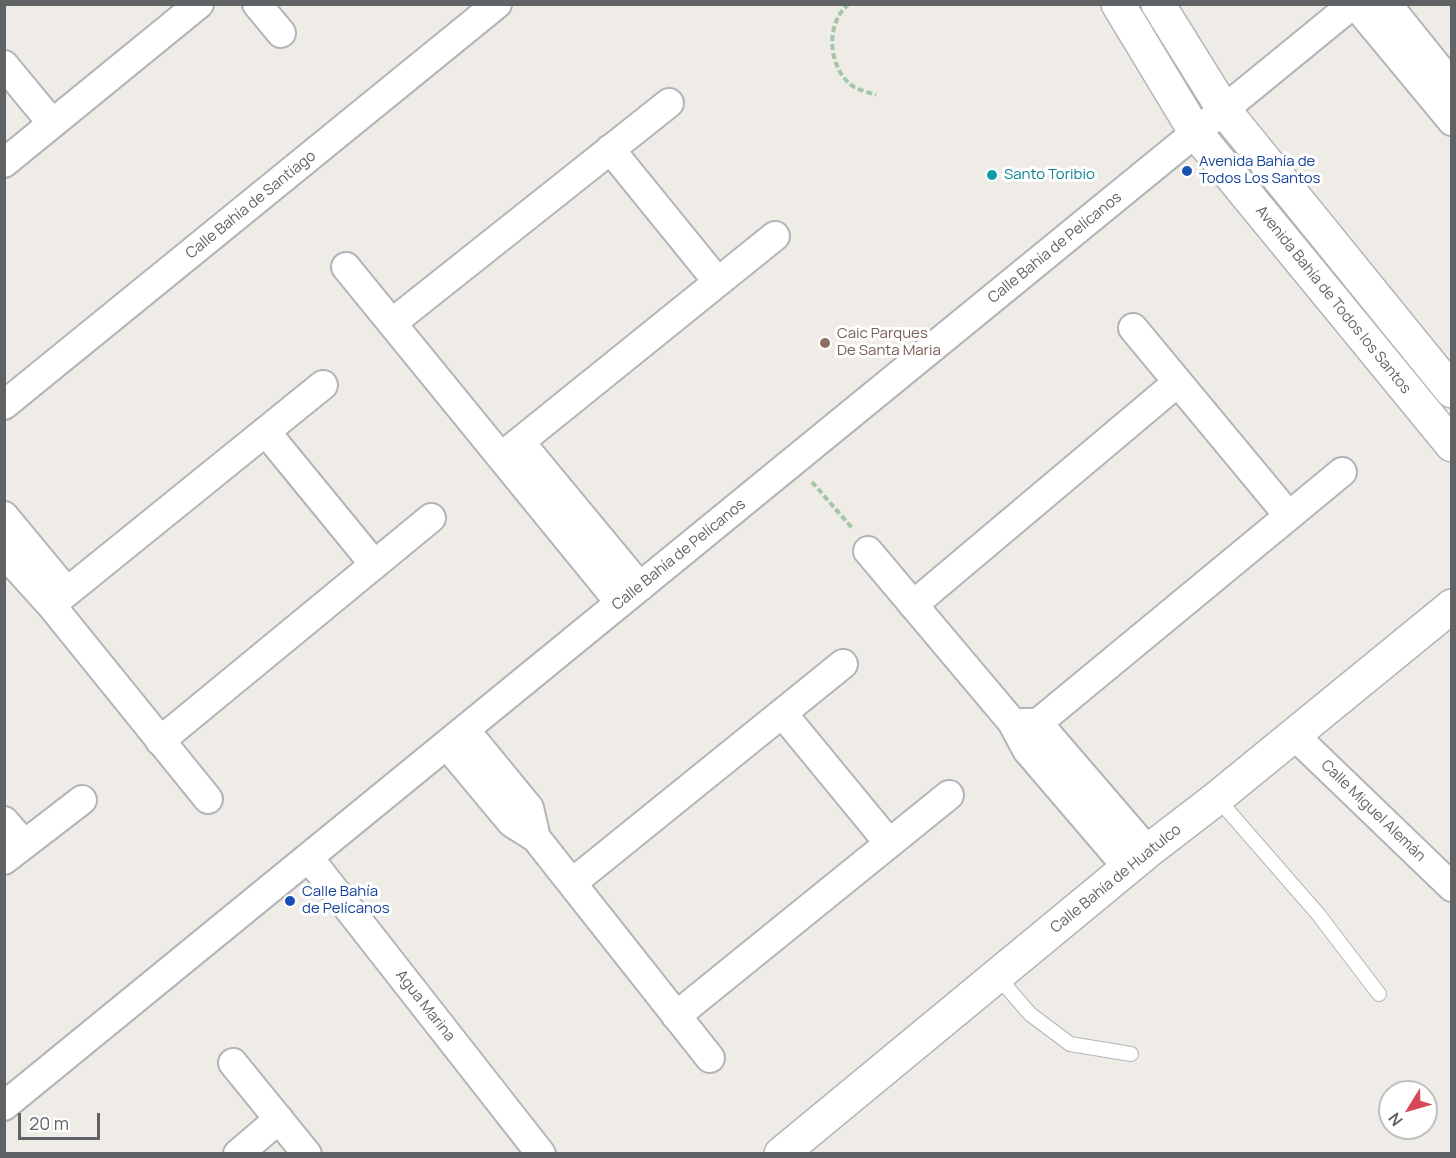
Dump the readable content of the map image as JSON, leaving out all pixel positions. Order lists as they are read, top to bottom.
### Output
{
  "streets": {
    "street": [
      "Calle Bahía de Santiago",
      "Calle Bahía de Pelícanos",
      "Avenida Bahía de Todos los Santos",
      "Calle Miguel Alemán",
      "Calle Bahía de Huatulco",
      "Agua Marina"
    ]
  },
  "crossings": [
    ["Calle Bahía de Pelícanos", "Avenida Bahía de Todos los Santos"],
    ["Calle Bahía de Pelícanos", "Agua Marina"],
    ["Calle Miguel Alemán", "Calle Bahía de Huatulco"]
  ],
  "places": [
    "Avenida Bahía de Todos Los Santos",
    "Santo Toribio",
    "Caic Parques De Santa Maria",
    "Calle Bahía de Pelícanos"
  ],
  "scale_bar": "20 m",
  "north": "bottom left"
}
